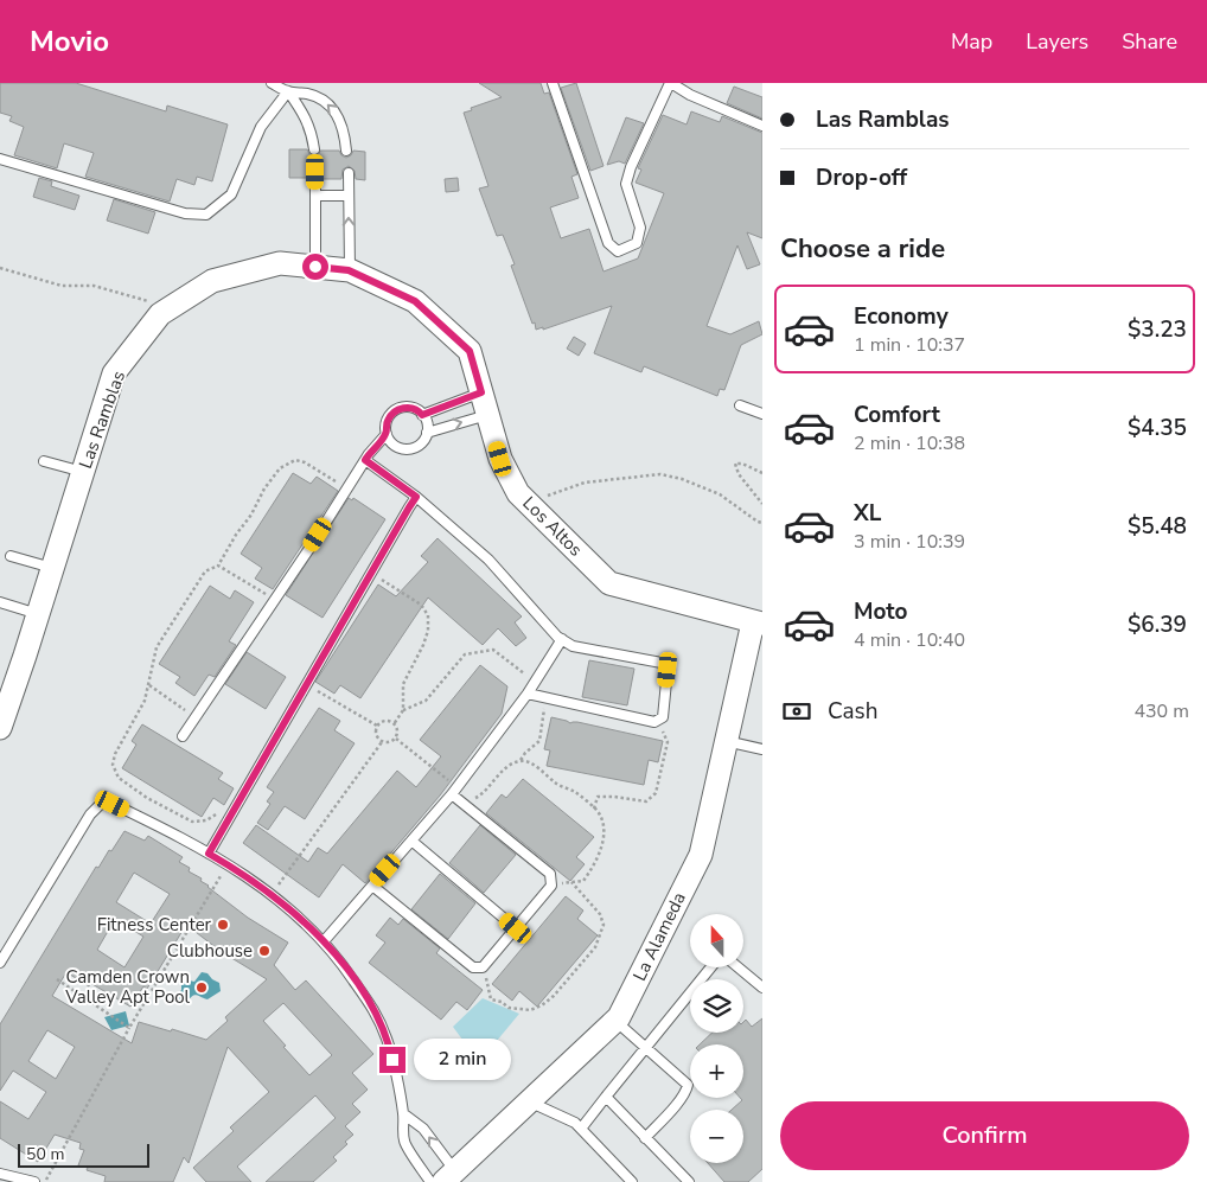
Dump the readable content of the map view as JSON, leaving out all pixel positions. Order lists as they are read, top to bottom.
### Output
{
  "streets": {
    "street": ["Las Ramblas", "Los Altos", "La Alameda"]
  },
  "crossings": [
    ["Las Ramblas", "Los Altos"],
    ["Los Altos", "La Alameda"]
  ],
  "places": ["Fitness Center", "Clubhouse", "Camden Crown Valley Apt Pool"],
  "scale_bar": "50 m",
  "north": "top",
  "page": {
    "header": "Movio",
    "nav": ["Map", "Layers", "Share"],
    "banner": ["Las Ramblas", "Drop-off"],
    "heading": "Choose a ride",
    "list": [
      {
        "name": "Economy",
        "note": "1 min · 10:37",
        "value": "$3.23"
      },
      {
        "name": "Comfort",
        "note": "2 min · 10:38",
        "value": "$4.35"
      },
      {
        "name": "XL",
        "note": "3 min · 10:39",
        "value": "$5.48"
      },
      {
        "name": "Moto",
        "note": "4 min · 10:40",
        "value": "$6.39"
      }
    ],
    "pay": ["Cash", "430 m"],
    "map_buttons": ["+", "−"],
    "bubble": "2 min",
    "buttons": "Confirm",
    "scale": "50 m"
  }
}
